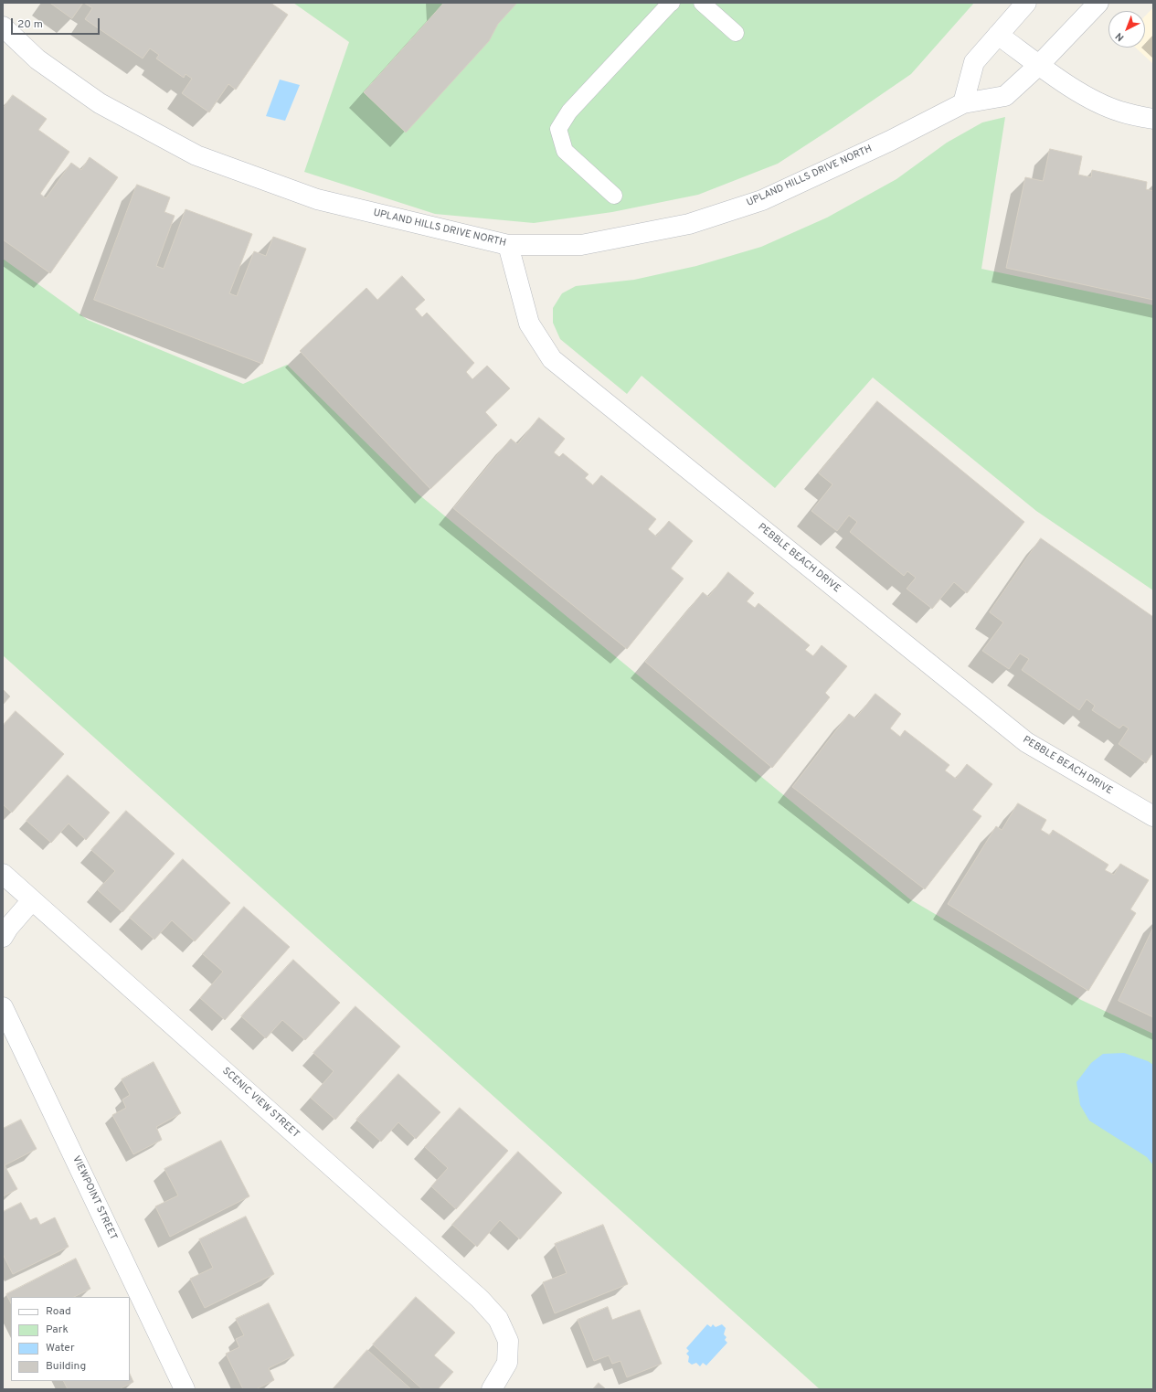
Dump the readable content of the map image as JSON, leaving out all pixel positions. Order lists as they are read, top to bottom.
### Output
{
  "streets": {
    "street": [
      "UPLAND HILLS DRIVE NORTH",
      "PEBBLE BEACH DRIVE",
      "SCENIC VIEW STREET",
      "VIEWPOINT STREET"
    ]
  },
  "crossings": [
    ["UPLAND HILLS DRIVE NORTH", "PEBBLE BEACH DRIVE"]
  ],
  "legend": [
    "Road",
    "Park",
    "Water",
    "Building"
  ],
  "scale_bar": "20 m",
  "north": "bottom left"
}
